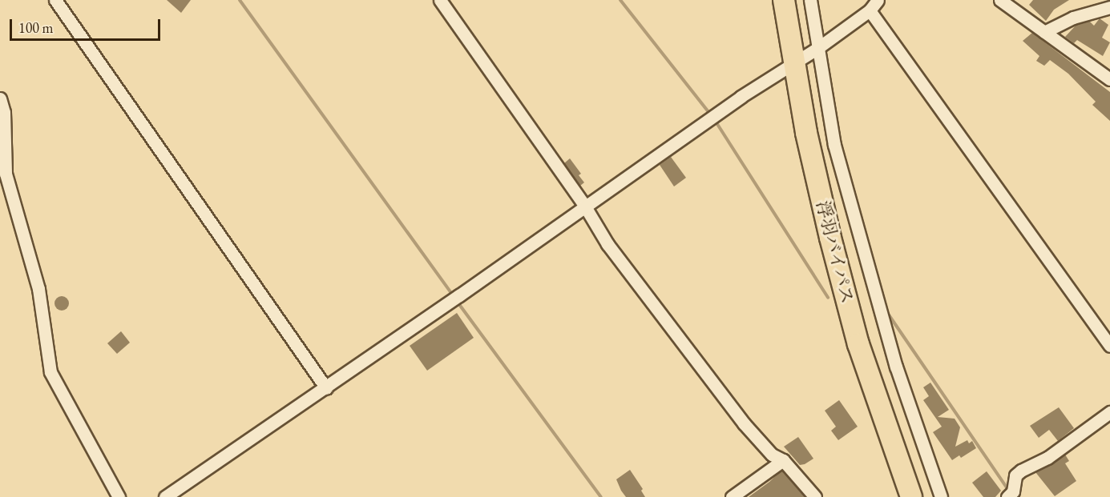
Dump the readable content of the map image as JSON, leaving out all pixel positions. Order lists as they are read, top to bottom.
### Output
{
  "streets": {
    "highway": ["浮羽バイパス"]
  },
  "scale_bar": "100 m"
}
